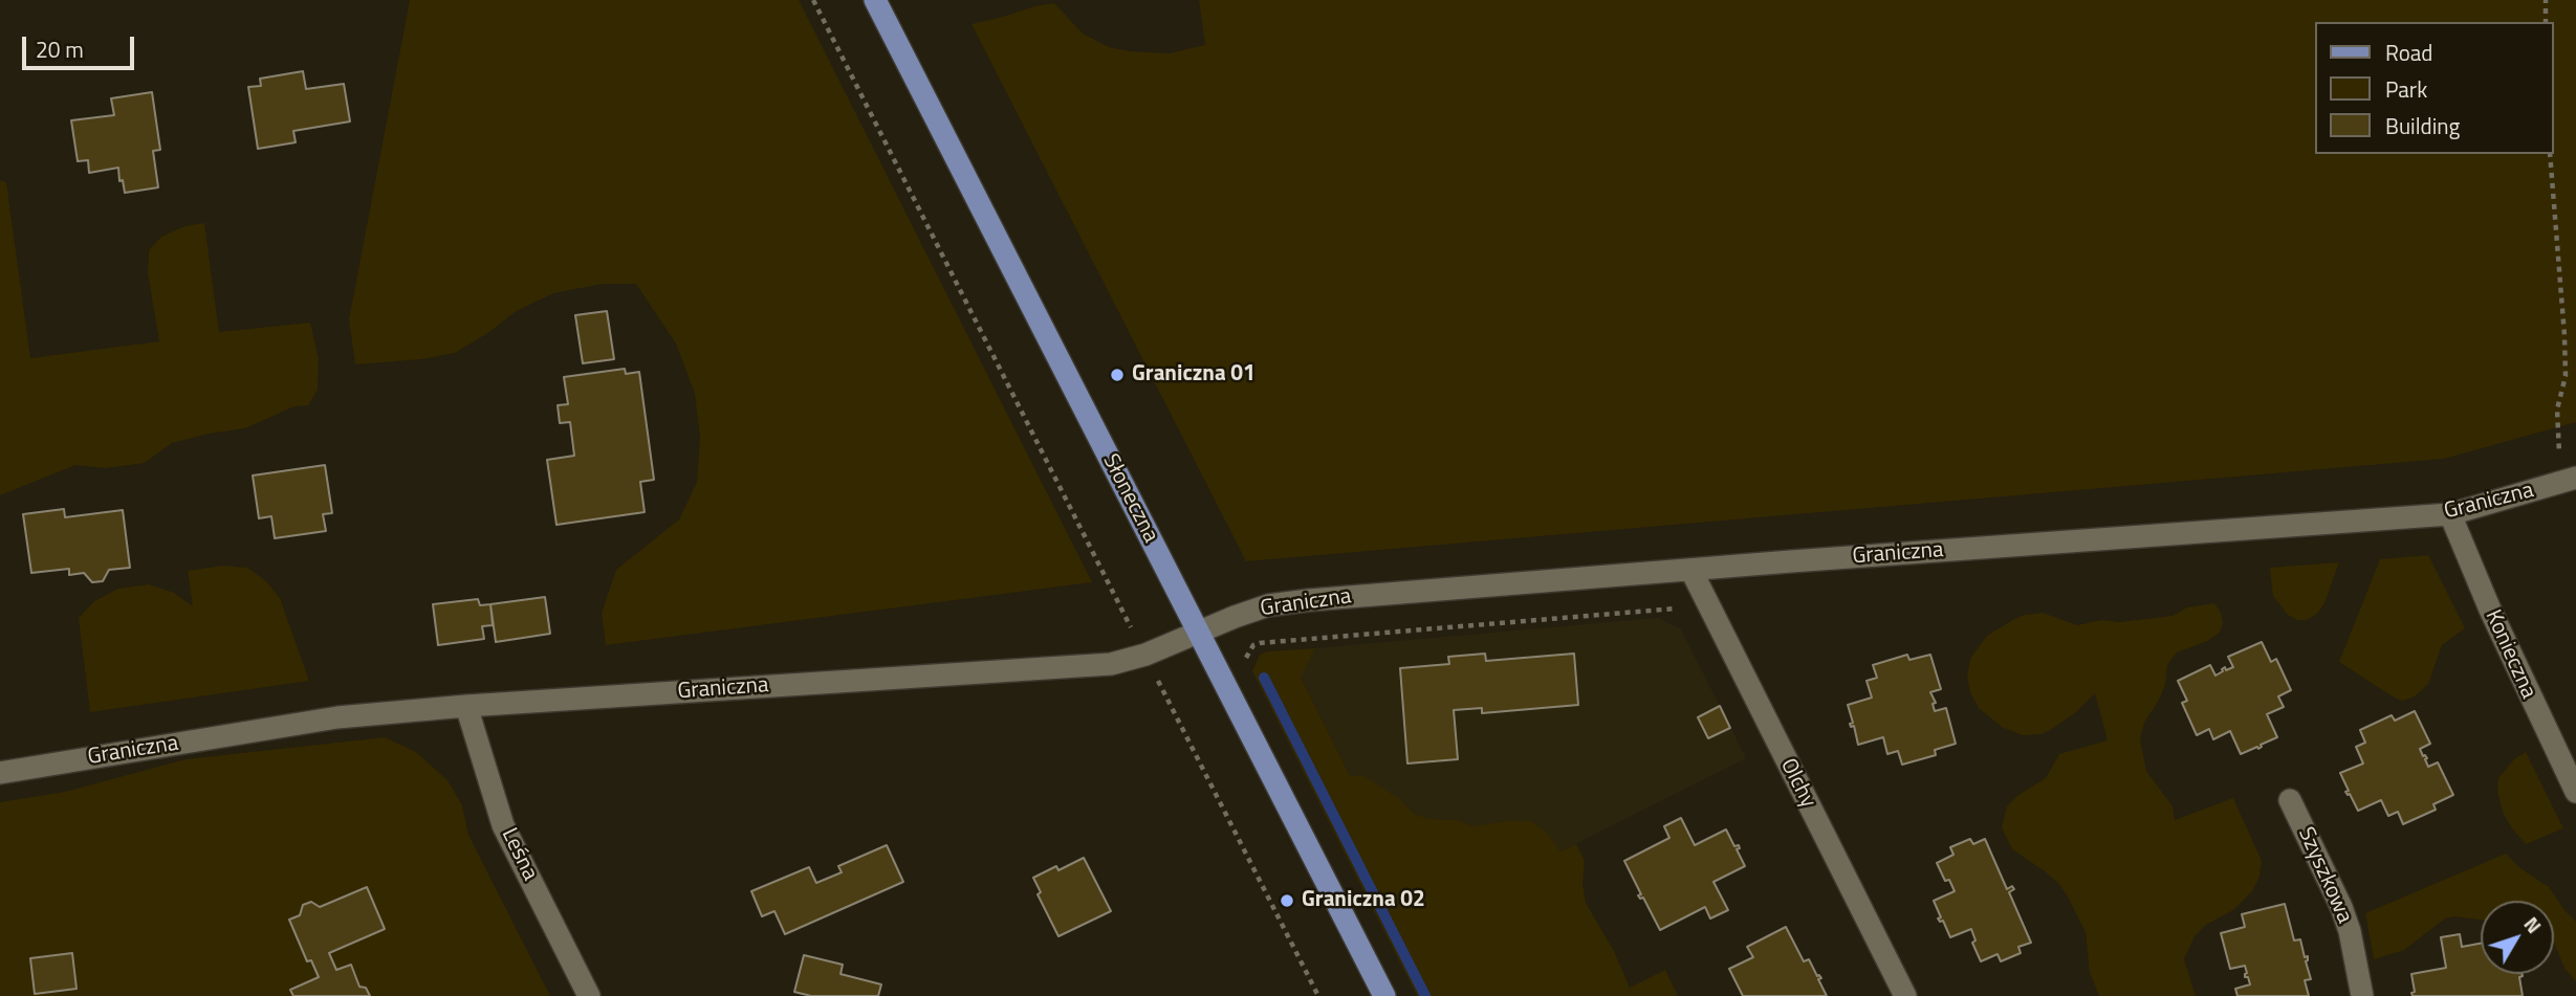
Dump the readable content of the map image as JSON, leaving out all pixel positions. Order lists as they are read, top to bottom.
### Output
{
  "streets": {
    "main road": ["Słoneczna"],
    "street": [
      "Graniczna",
      "Konieczna",
      "Olchy",
      "Leśna",
      "Szyszkowa"
    ]
  },
  "crossings": [
    ["Słoneczna", "Graniczna"],
    ["Graniczna", "Konieczna"],
    ["Graniczna", "Olchy"],
    ["Graniczna", "Leśna"]
  ],
  "places": ["Graniczna 01", "Graniczna 02"],
  "legend": ["Road", "Park", "Building"],
  "scale_bar": "20 m",
  "north": "top right"
}
